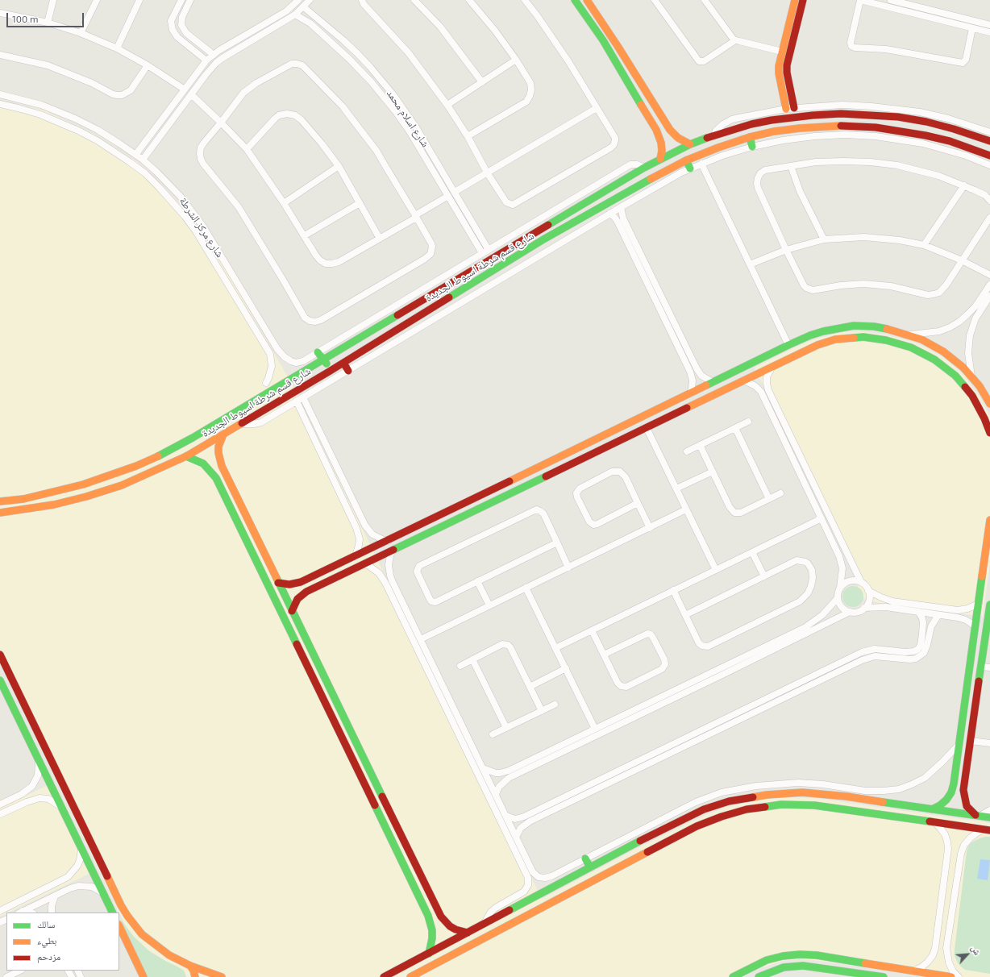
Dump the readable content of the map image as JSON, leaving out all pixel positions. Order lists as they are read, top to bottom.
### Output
{
  "streets": {
    "main road": ["شارع قسم شرطة اسيوط الجديدة"],
    "street": ["شارع اسلام محمد", "شارع مركز الشرطة"]
  },
  "legend": ["سالك", "بطيء", "مزدحم"],
  "scale_bar": "100 m",
  "north": "top right"
}
